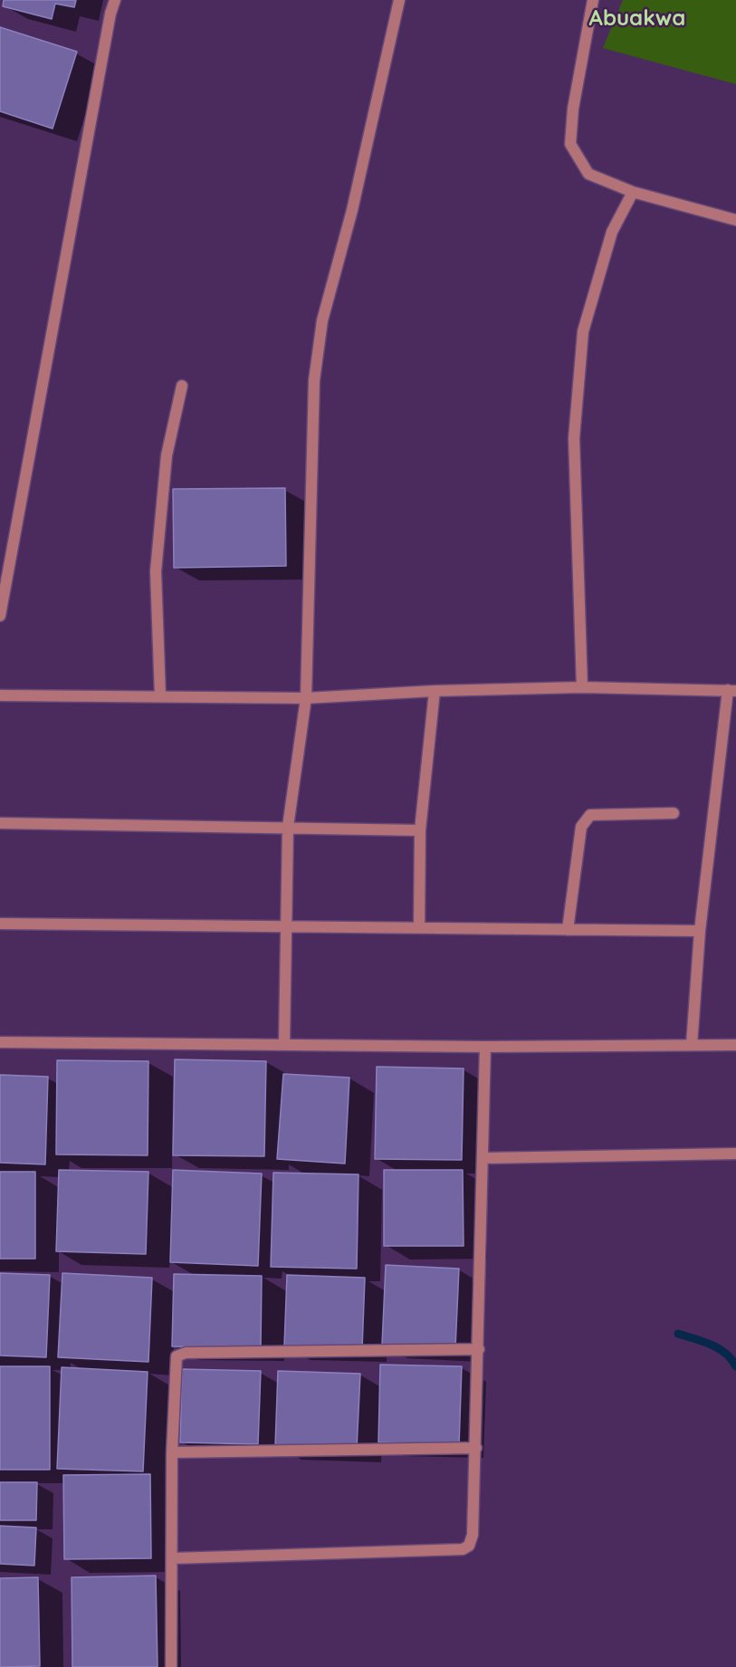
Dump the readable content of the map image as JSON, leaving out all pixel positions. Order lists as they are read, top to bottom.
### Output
{
  "districts": ["Abuakwa"]
}
